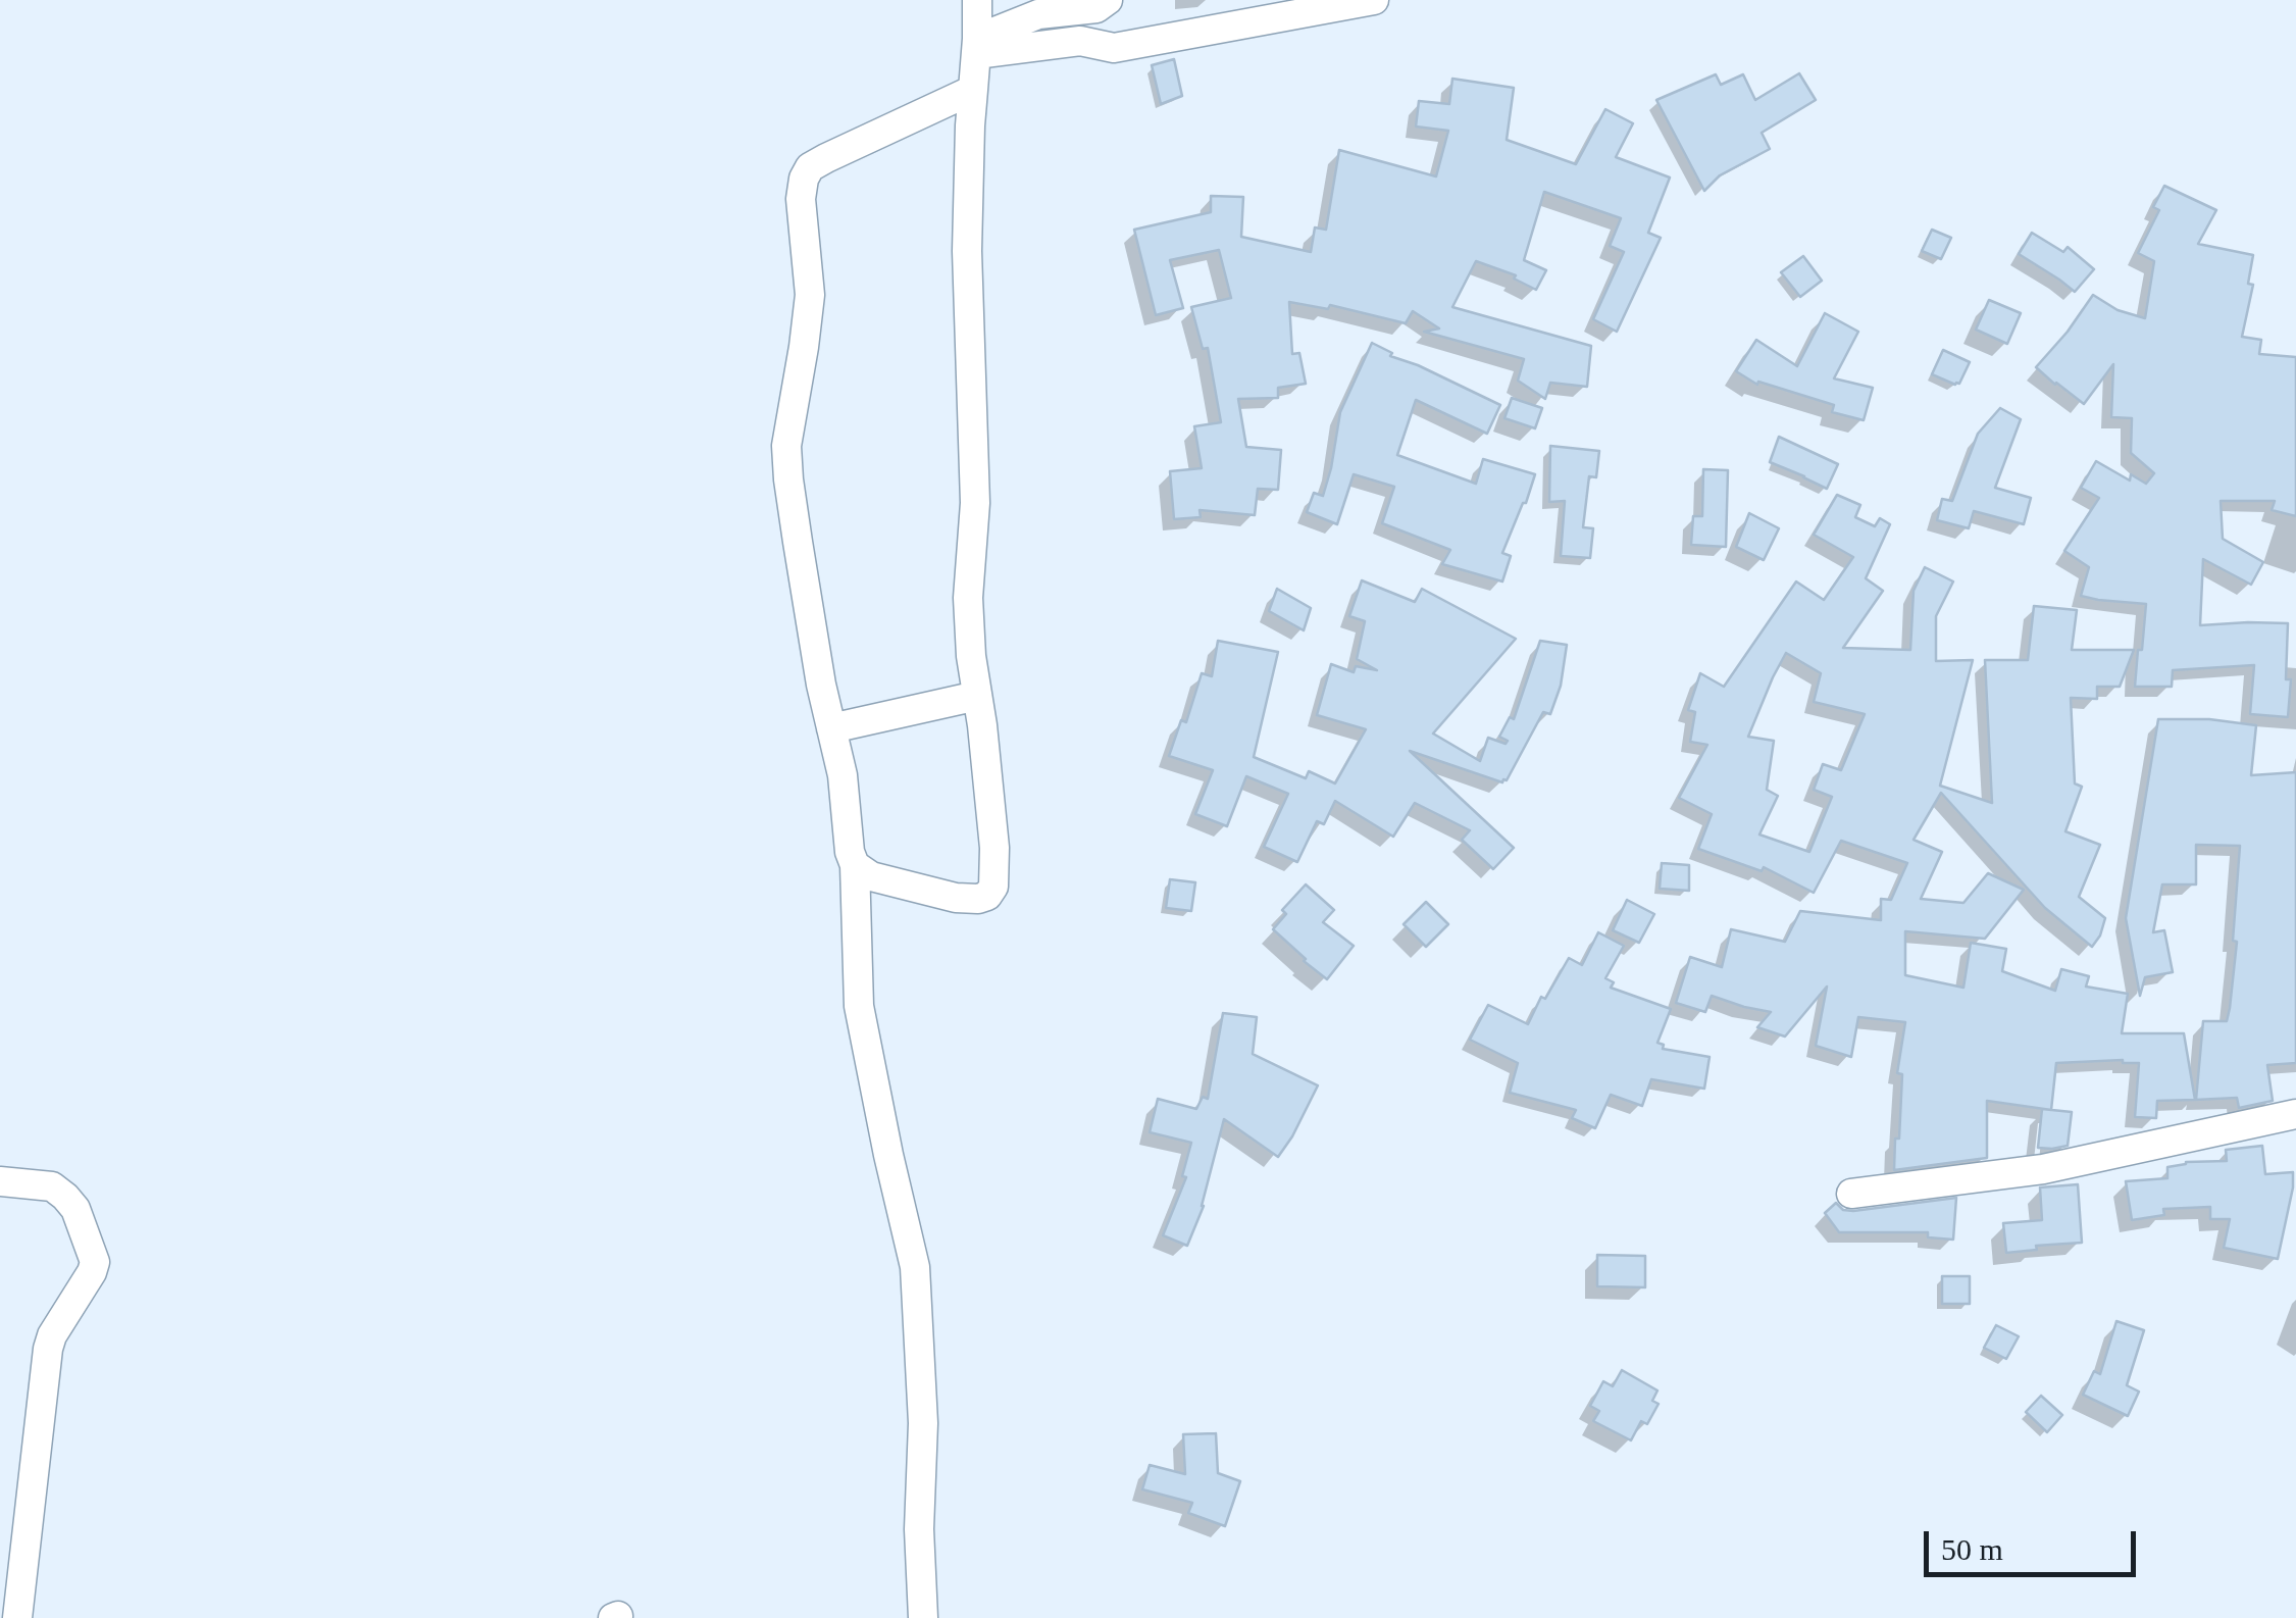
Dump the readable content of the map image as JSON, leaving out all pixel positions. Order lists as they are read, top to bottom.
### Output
{
  "scale_bar": "50 m"
}
